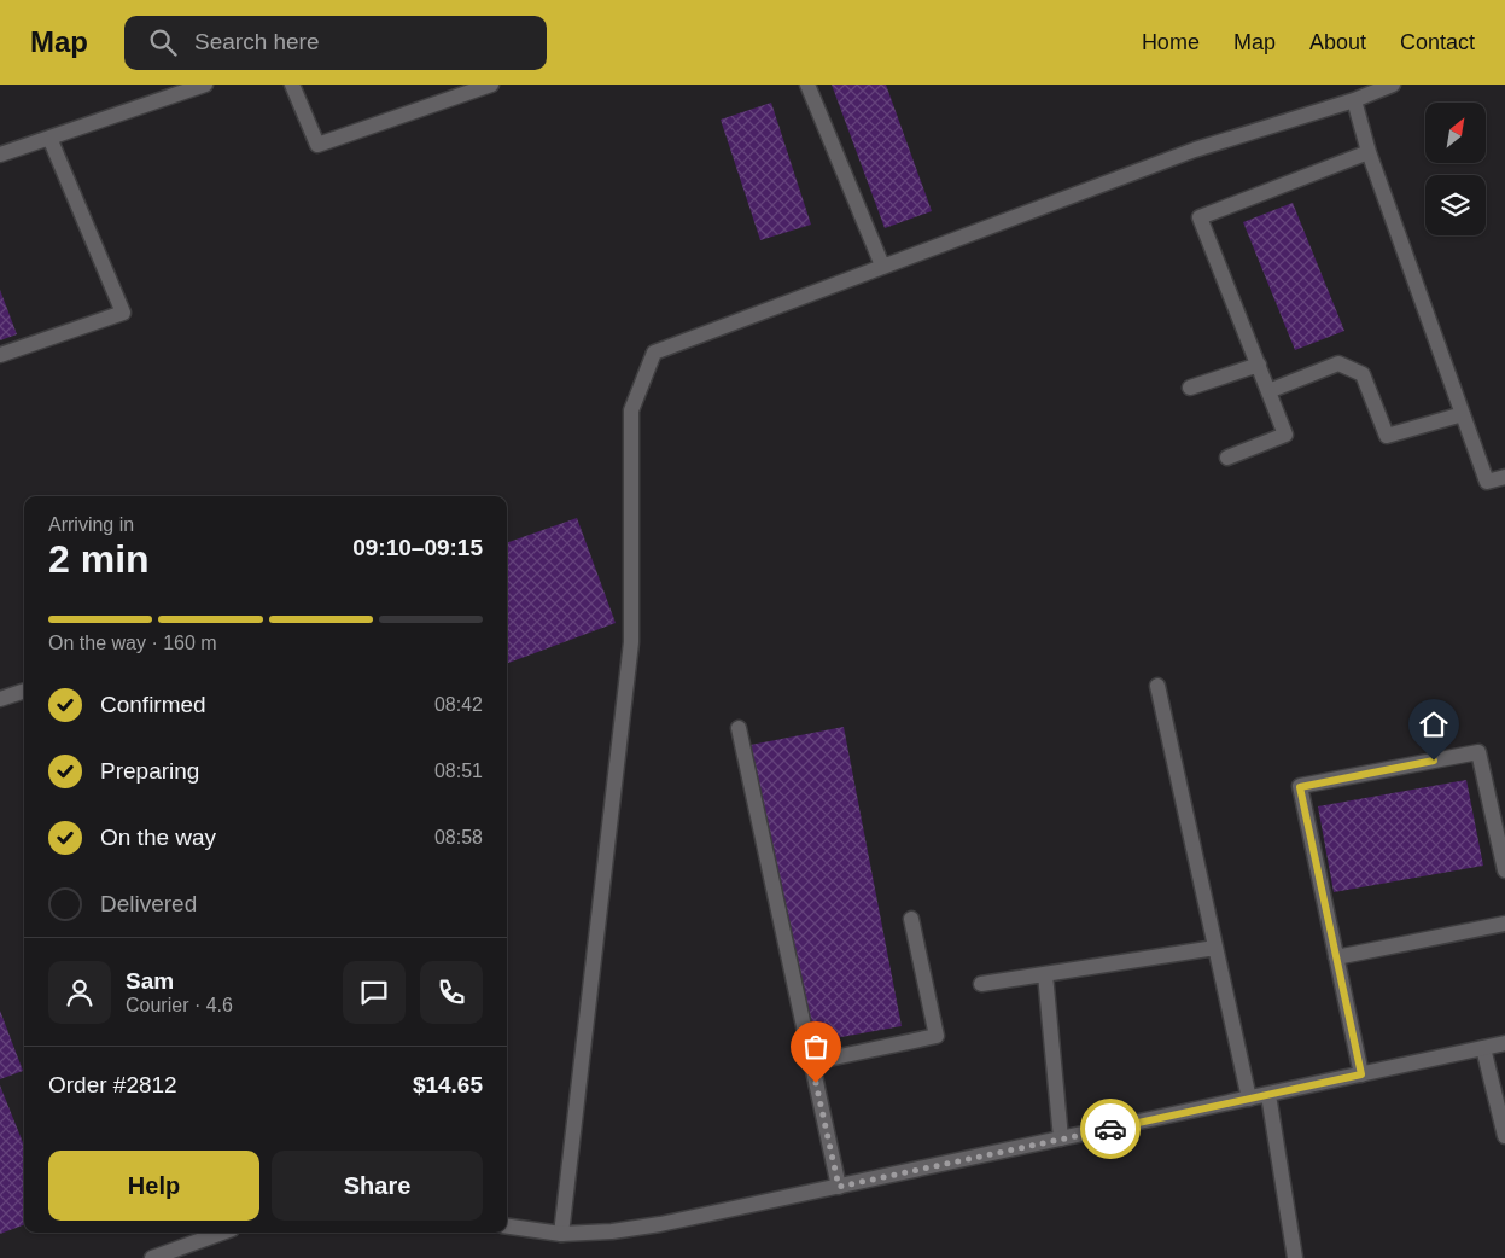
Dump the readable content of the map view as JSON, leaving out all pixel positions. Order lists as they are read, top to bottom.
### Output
{
  "north": "top right",
  "page": {
    "header": "Map",
    "search": "Search here",
    "nav": [
      "Home",
      "Map",
      "About",
      "Contact"
    ],
    "heading": ["2 min", "Arriving in", "09:10–09:15"],
    "panel": [
      "Sam",
      "Courier · 4.6",
      "Order #2812",
      "$14.65"
    ],
    "bar": "On the way · 160 m",
    "list": [
      ["Confirmed", "08:42"],
      ["Preparing", "08:51"],
      ["On the way", "08:58"],
      "Delivered"
    ],
    "buttons": ["Help", "Share"]
  }
}
